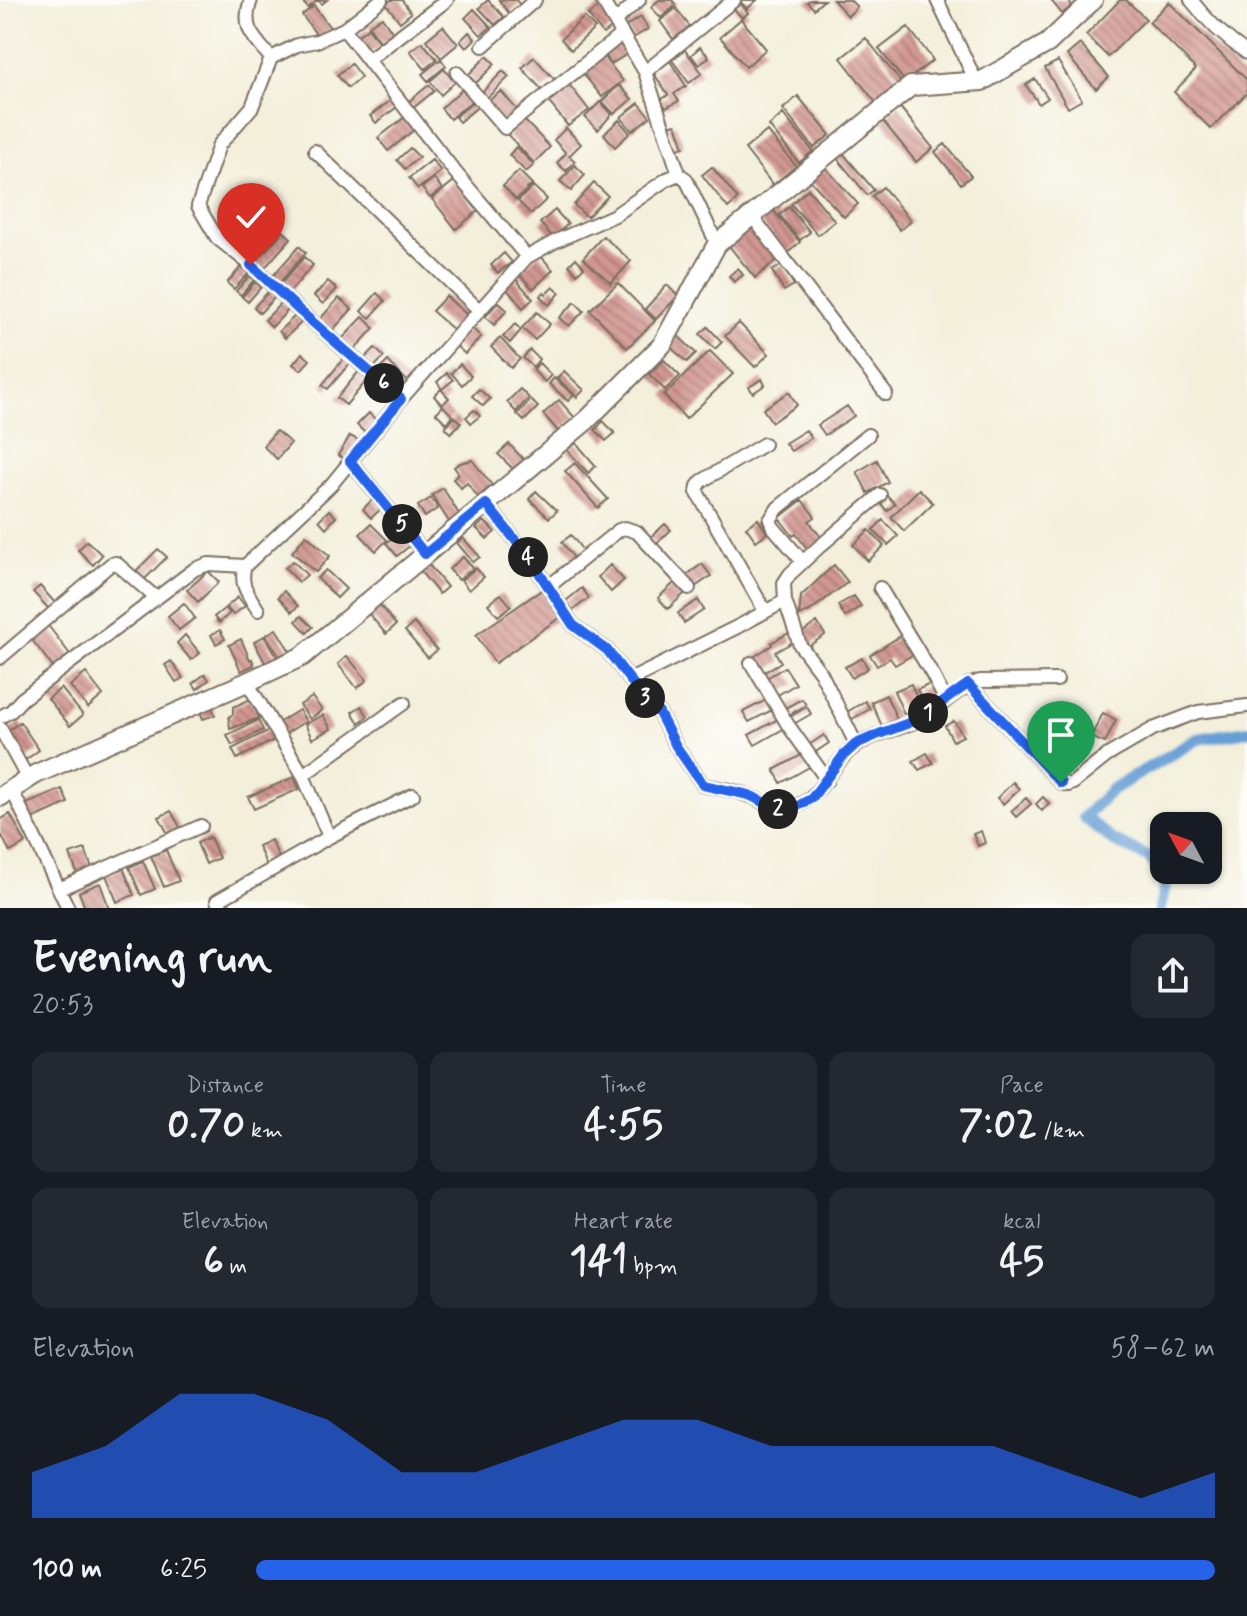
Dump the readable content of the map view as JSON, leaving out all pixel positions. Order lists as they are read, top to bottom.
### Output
{
  "north": "top left",
  "page": {
    "pins": [
      "6",
      "5",
      "4",
      "3",
      "1",
      "2"
    ],
    "heading": ["Evening run", "20:53"],
    "stats": [
      ["Distance", "0.70 km"],
      ["Time", "4:55"],
      ["Pace", "7:02 /km"],
      ["Elevation", "6 m"],
      ["Heart rate", "141 bpm"],
      ["kcal", "45"]
    ],
    "chart": ["Elevation", "58–62 m"],
    "list": [
      {
        "name": "100 m",
        "note": "6:25"
      }
    ]
  }
}
